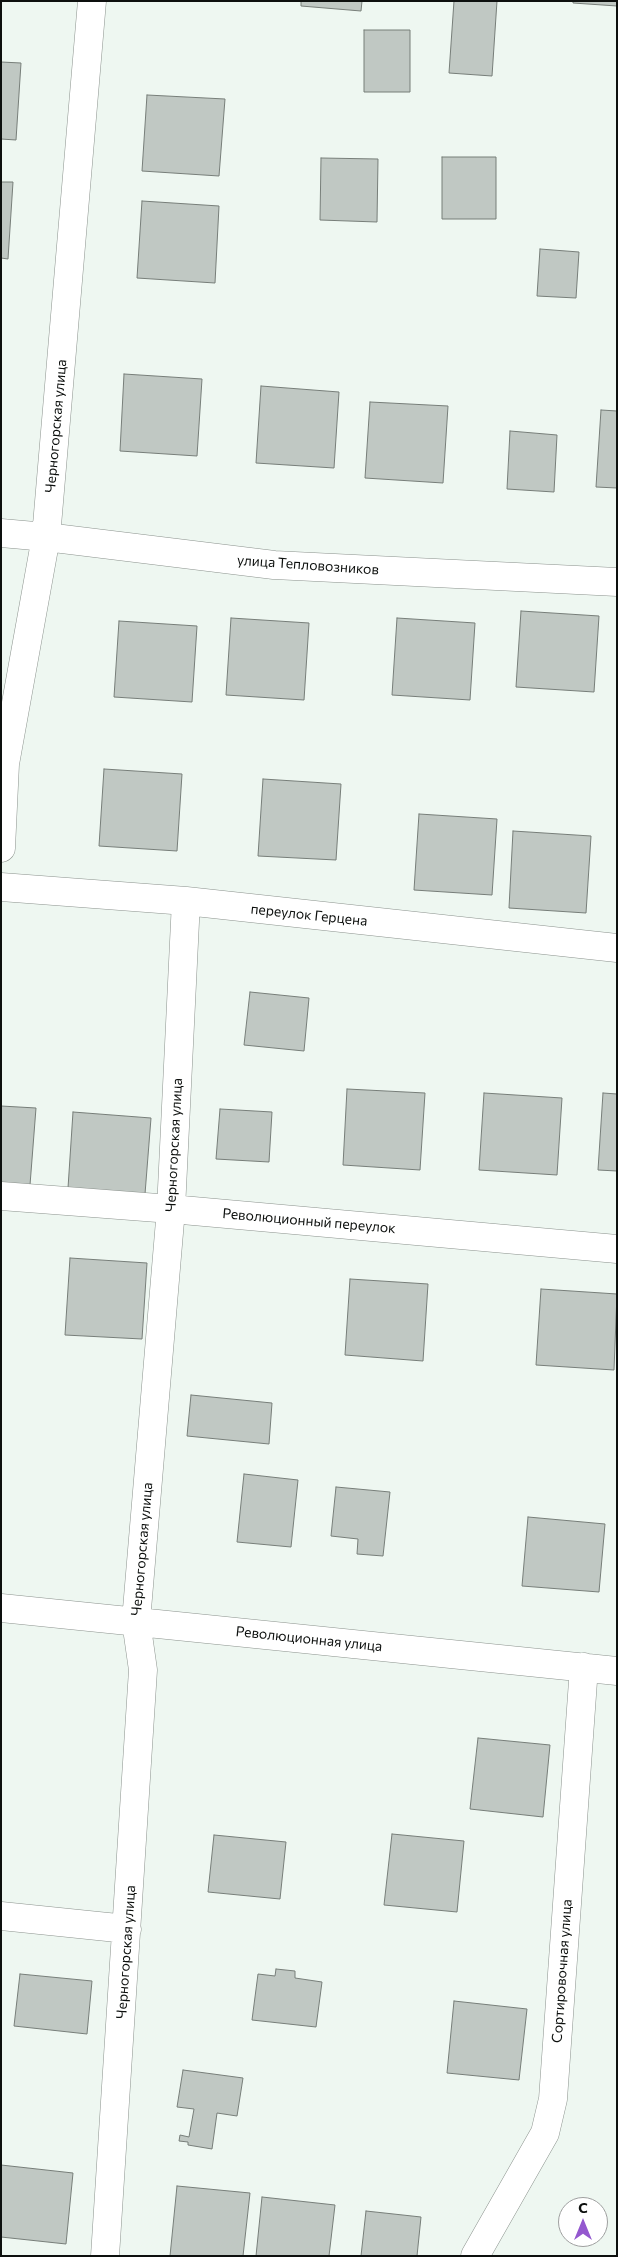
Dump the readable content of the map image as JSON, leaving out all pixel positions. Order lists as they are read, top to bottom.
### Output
{
  "streets": {
    "street": [
      "Черногорская улица",
      "улица Тепловозников",
      "переулок Герцена",
      "Революционный переулок",
      "Революционная улица",
      "Сортировочная улица"
    ]
  },
  "crossings": [
    ["Черногорская улица", "улица Тепловозников"],
    ["Черногорская улица", "переулок Герцена"],
    ["Черногорская улица", "Революционный переулок"],
    ["Черногорская улица", "Революционная улица"],
    ["Революционная улица", "Сортировочная улица"]
  ],
  "north": "top"
}
